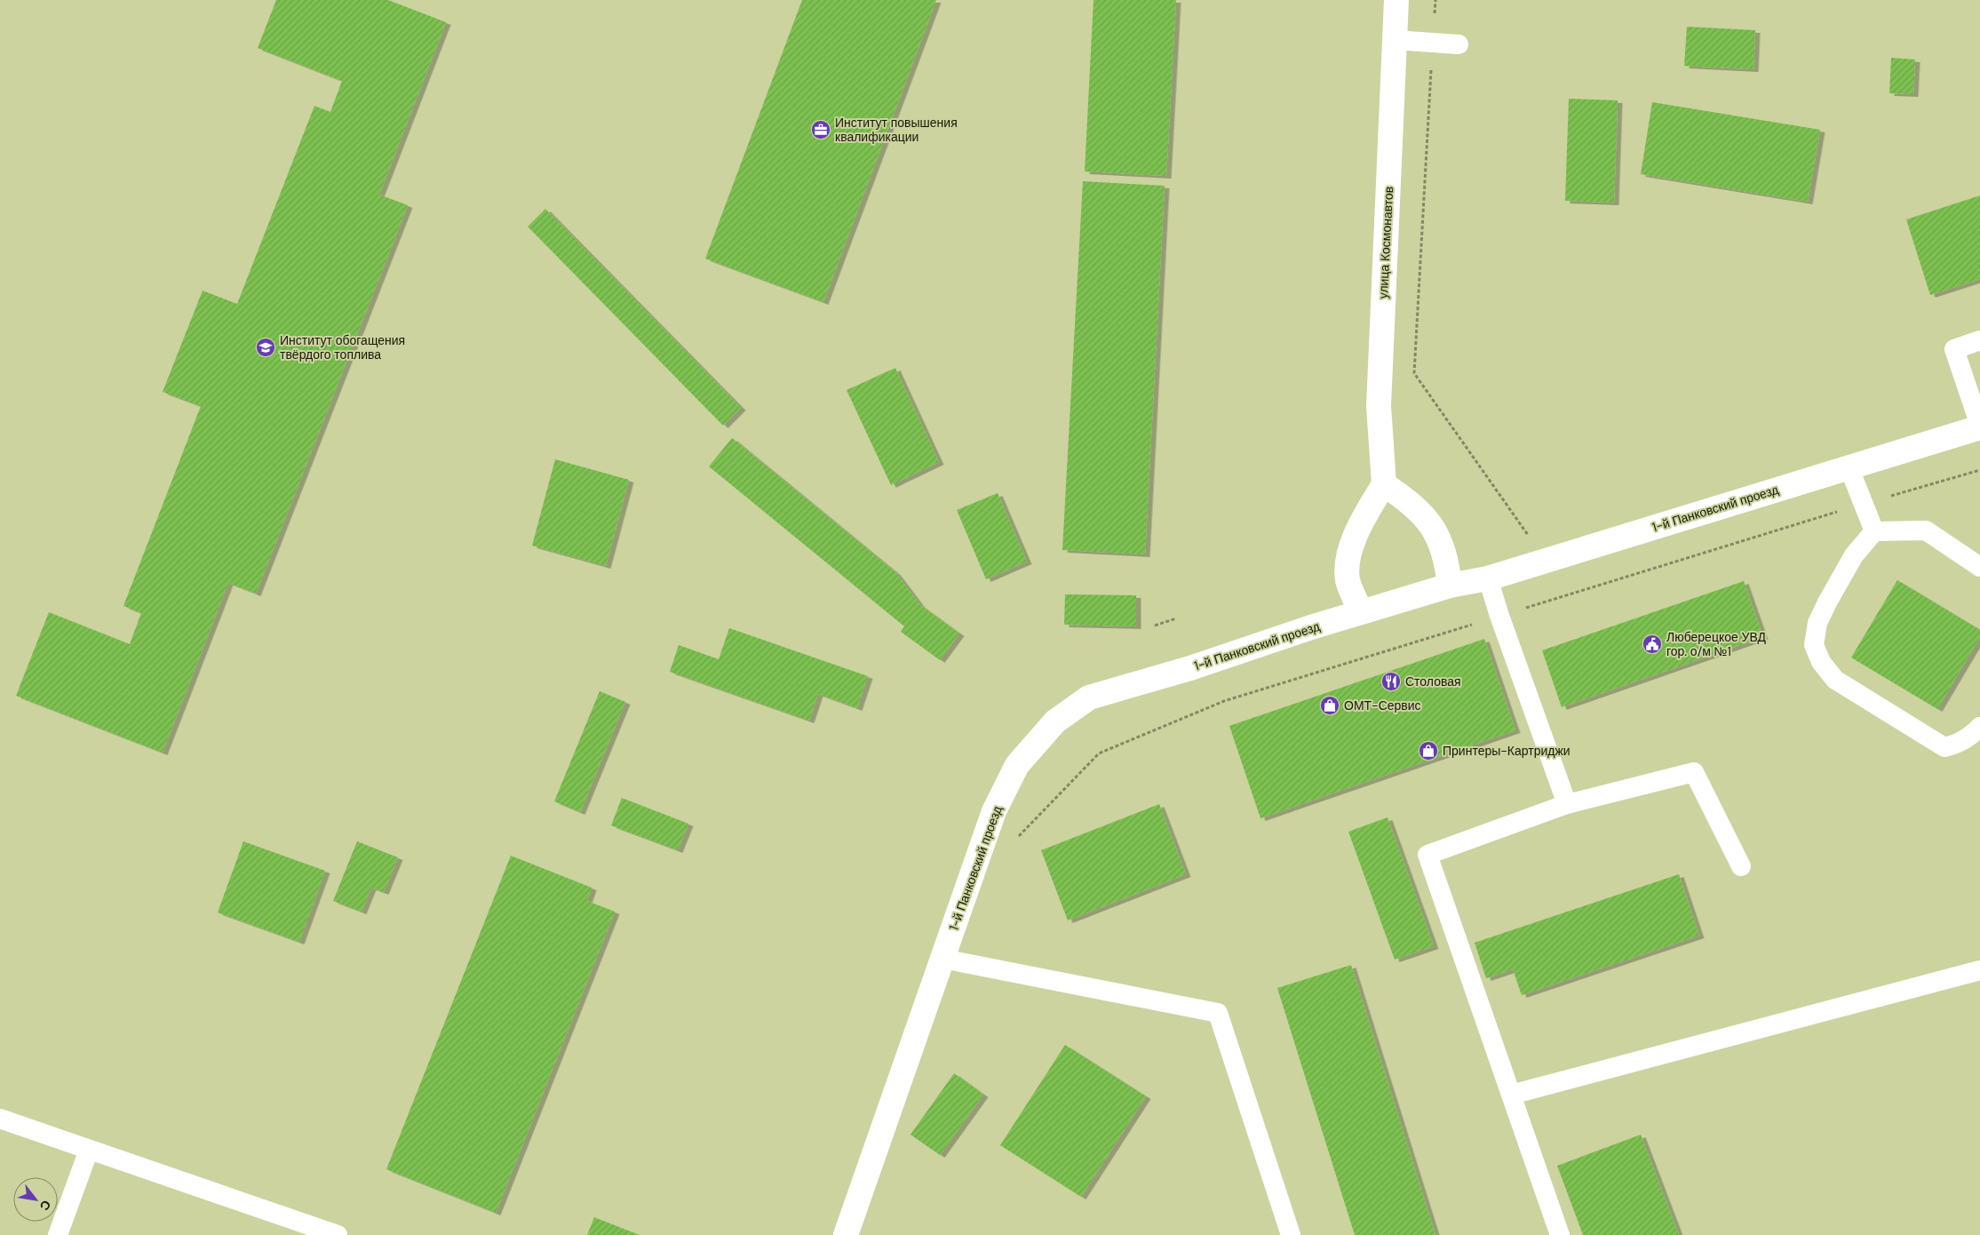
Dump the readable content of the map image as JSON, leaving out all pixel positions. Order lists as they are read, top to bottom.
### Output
{
  "streets": {
    "street": ["улица Космонавтов", "1-й Панковский проезд"]
  },
  "places": {
    "office": ["Институт повышения квалификации"],
    "school or university": ["Институт обогащения твёрдого топлива"],
    "public building": ["Люберецкое УВД гор. о/м №1"],
    "restaurant": ["Столовая"],
    "shop": ["ОМТ-Сервис", "Принтеры-Картриджи"]
  },
  "north": "bottom right"
}
